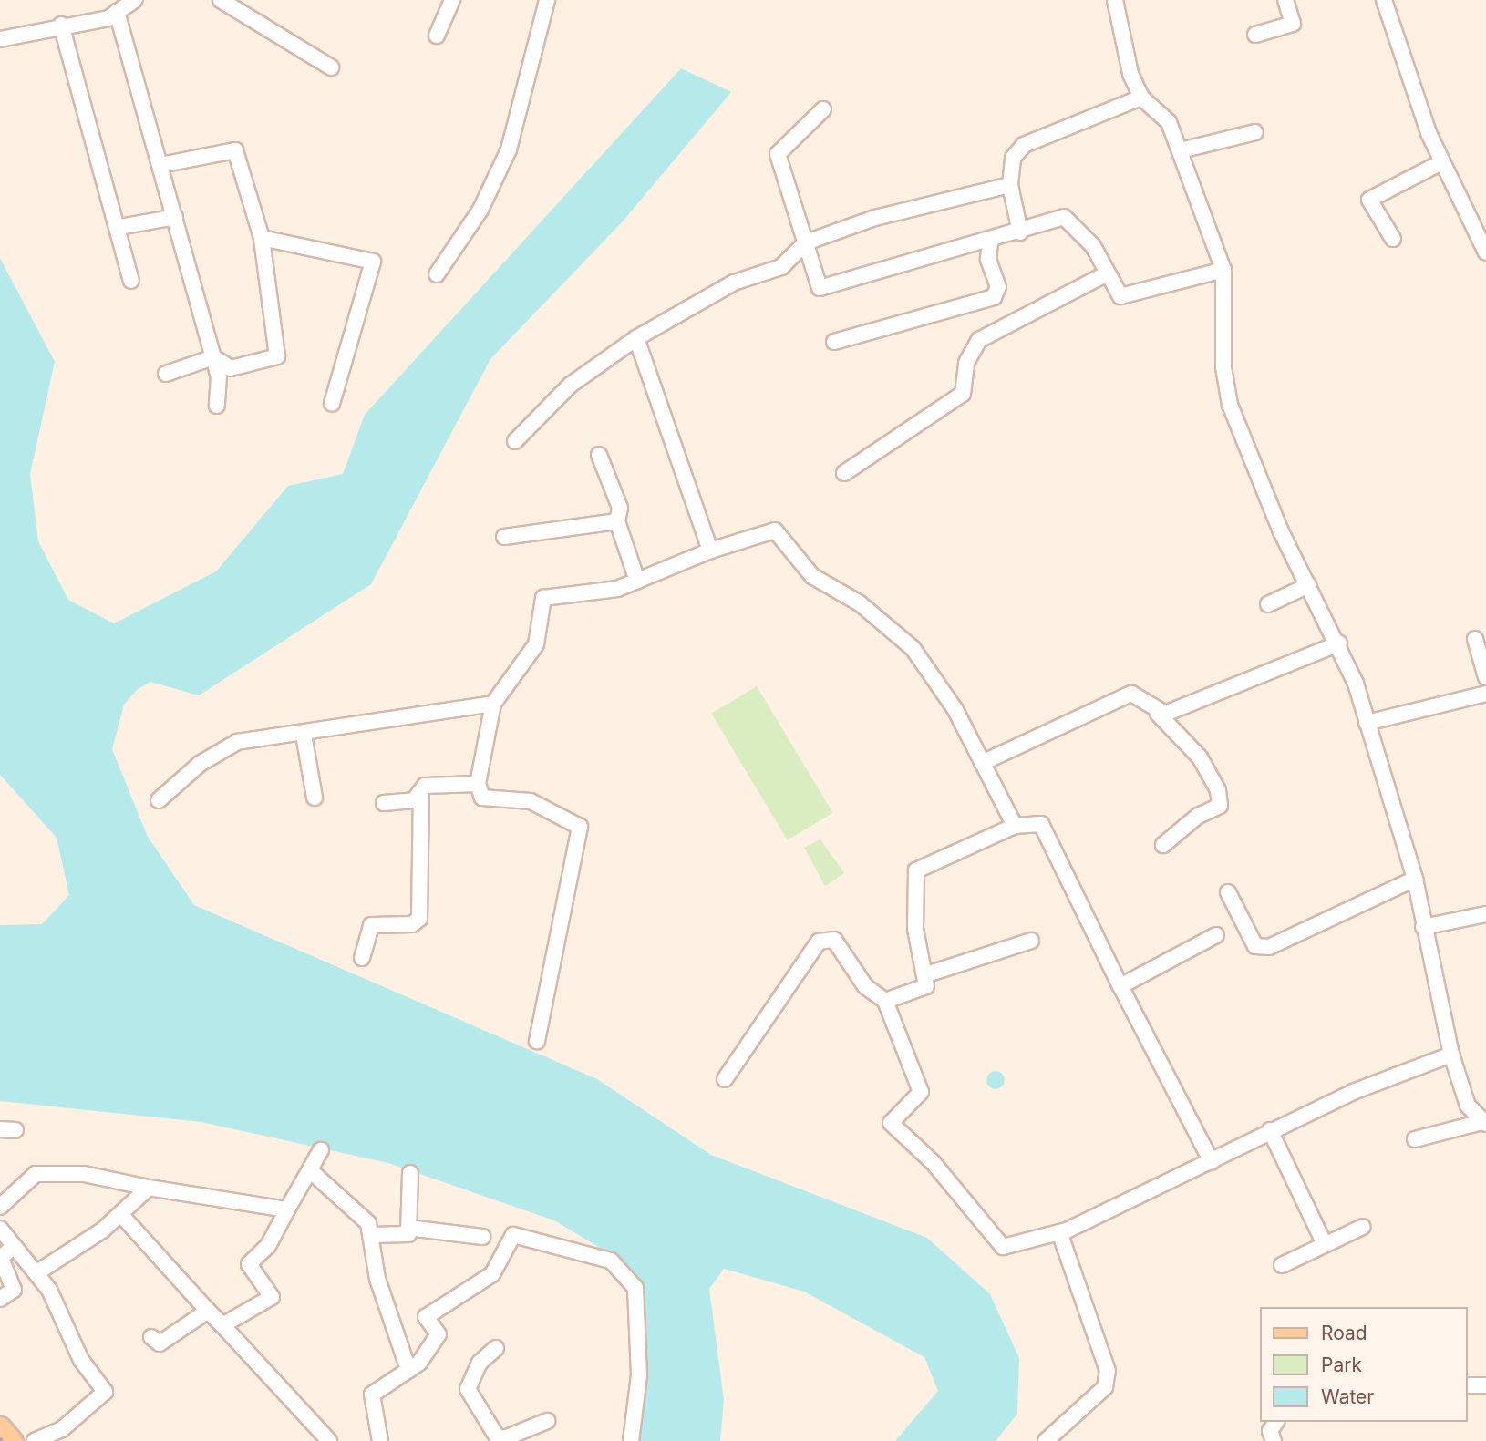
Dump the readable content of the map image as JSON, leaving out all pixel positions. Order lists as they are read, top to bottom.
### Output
{
  "legend": ["Road", "Park", "Water"]
}
